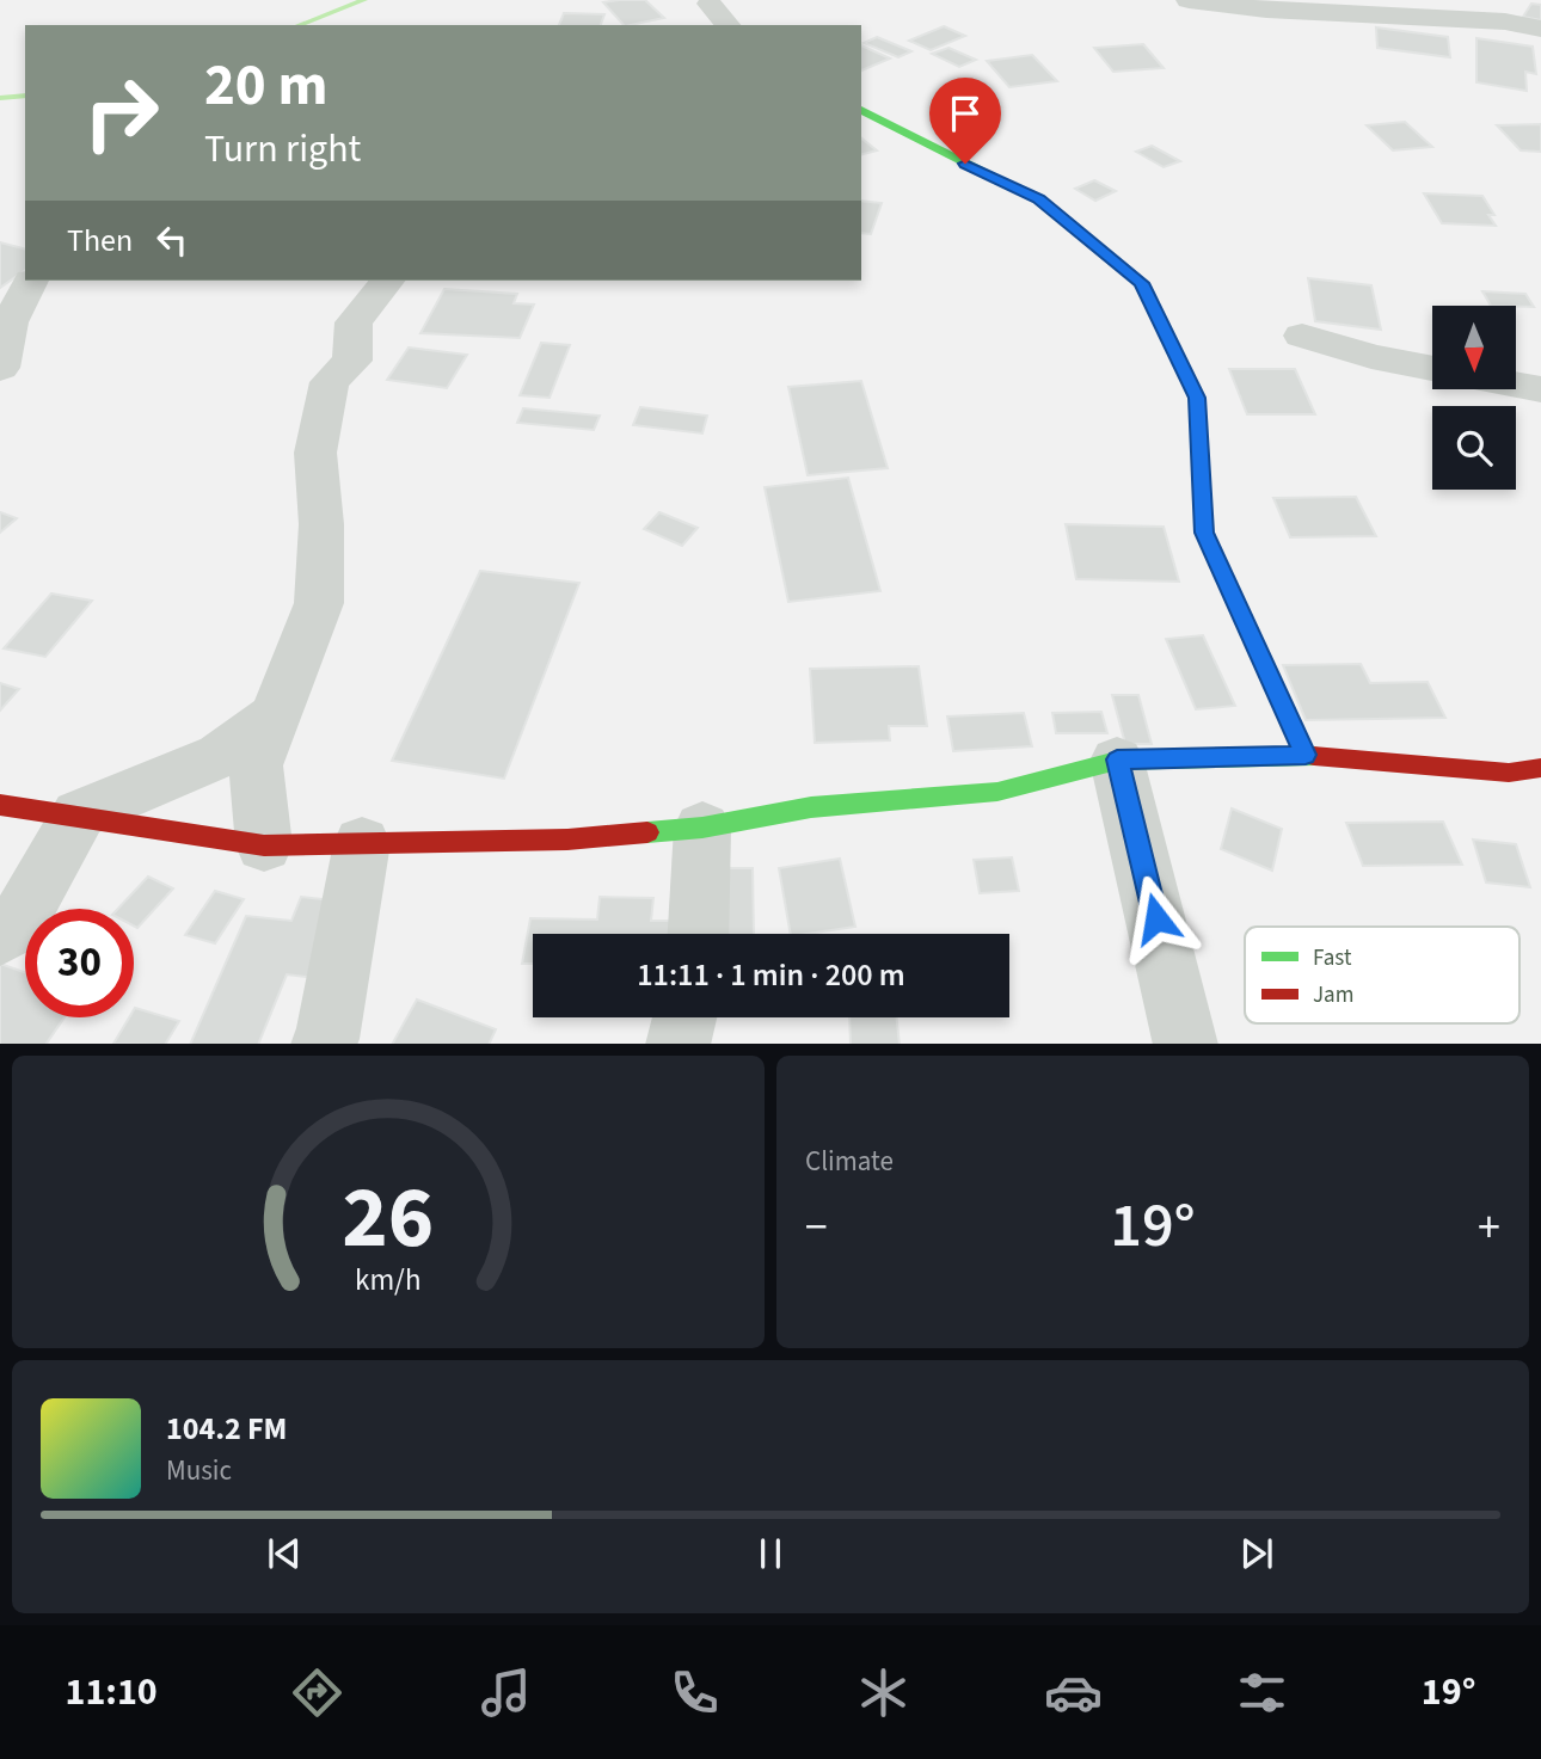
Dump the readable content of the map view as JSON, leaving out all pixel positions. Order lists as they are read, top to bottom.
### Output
{
  "legend": ["Fast", "Jam"],
  "north": "bottom",
  "page": {
    "turn": ["20 m", "Turn right"],
    "then": "Then",
    "limit": "30",
    "trip": "11:11 · 1 min · 200 m",
    "tile": "Climate",
    "heat": ["−", "19°", "+"],
    "song": ["104.2 FM", "Music"],
    "tabs": ["11:10", "19°"],
    "gauge": ["26", "km/h"]
  }
}
